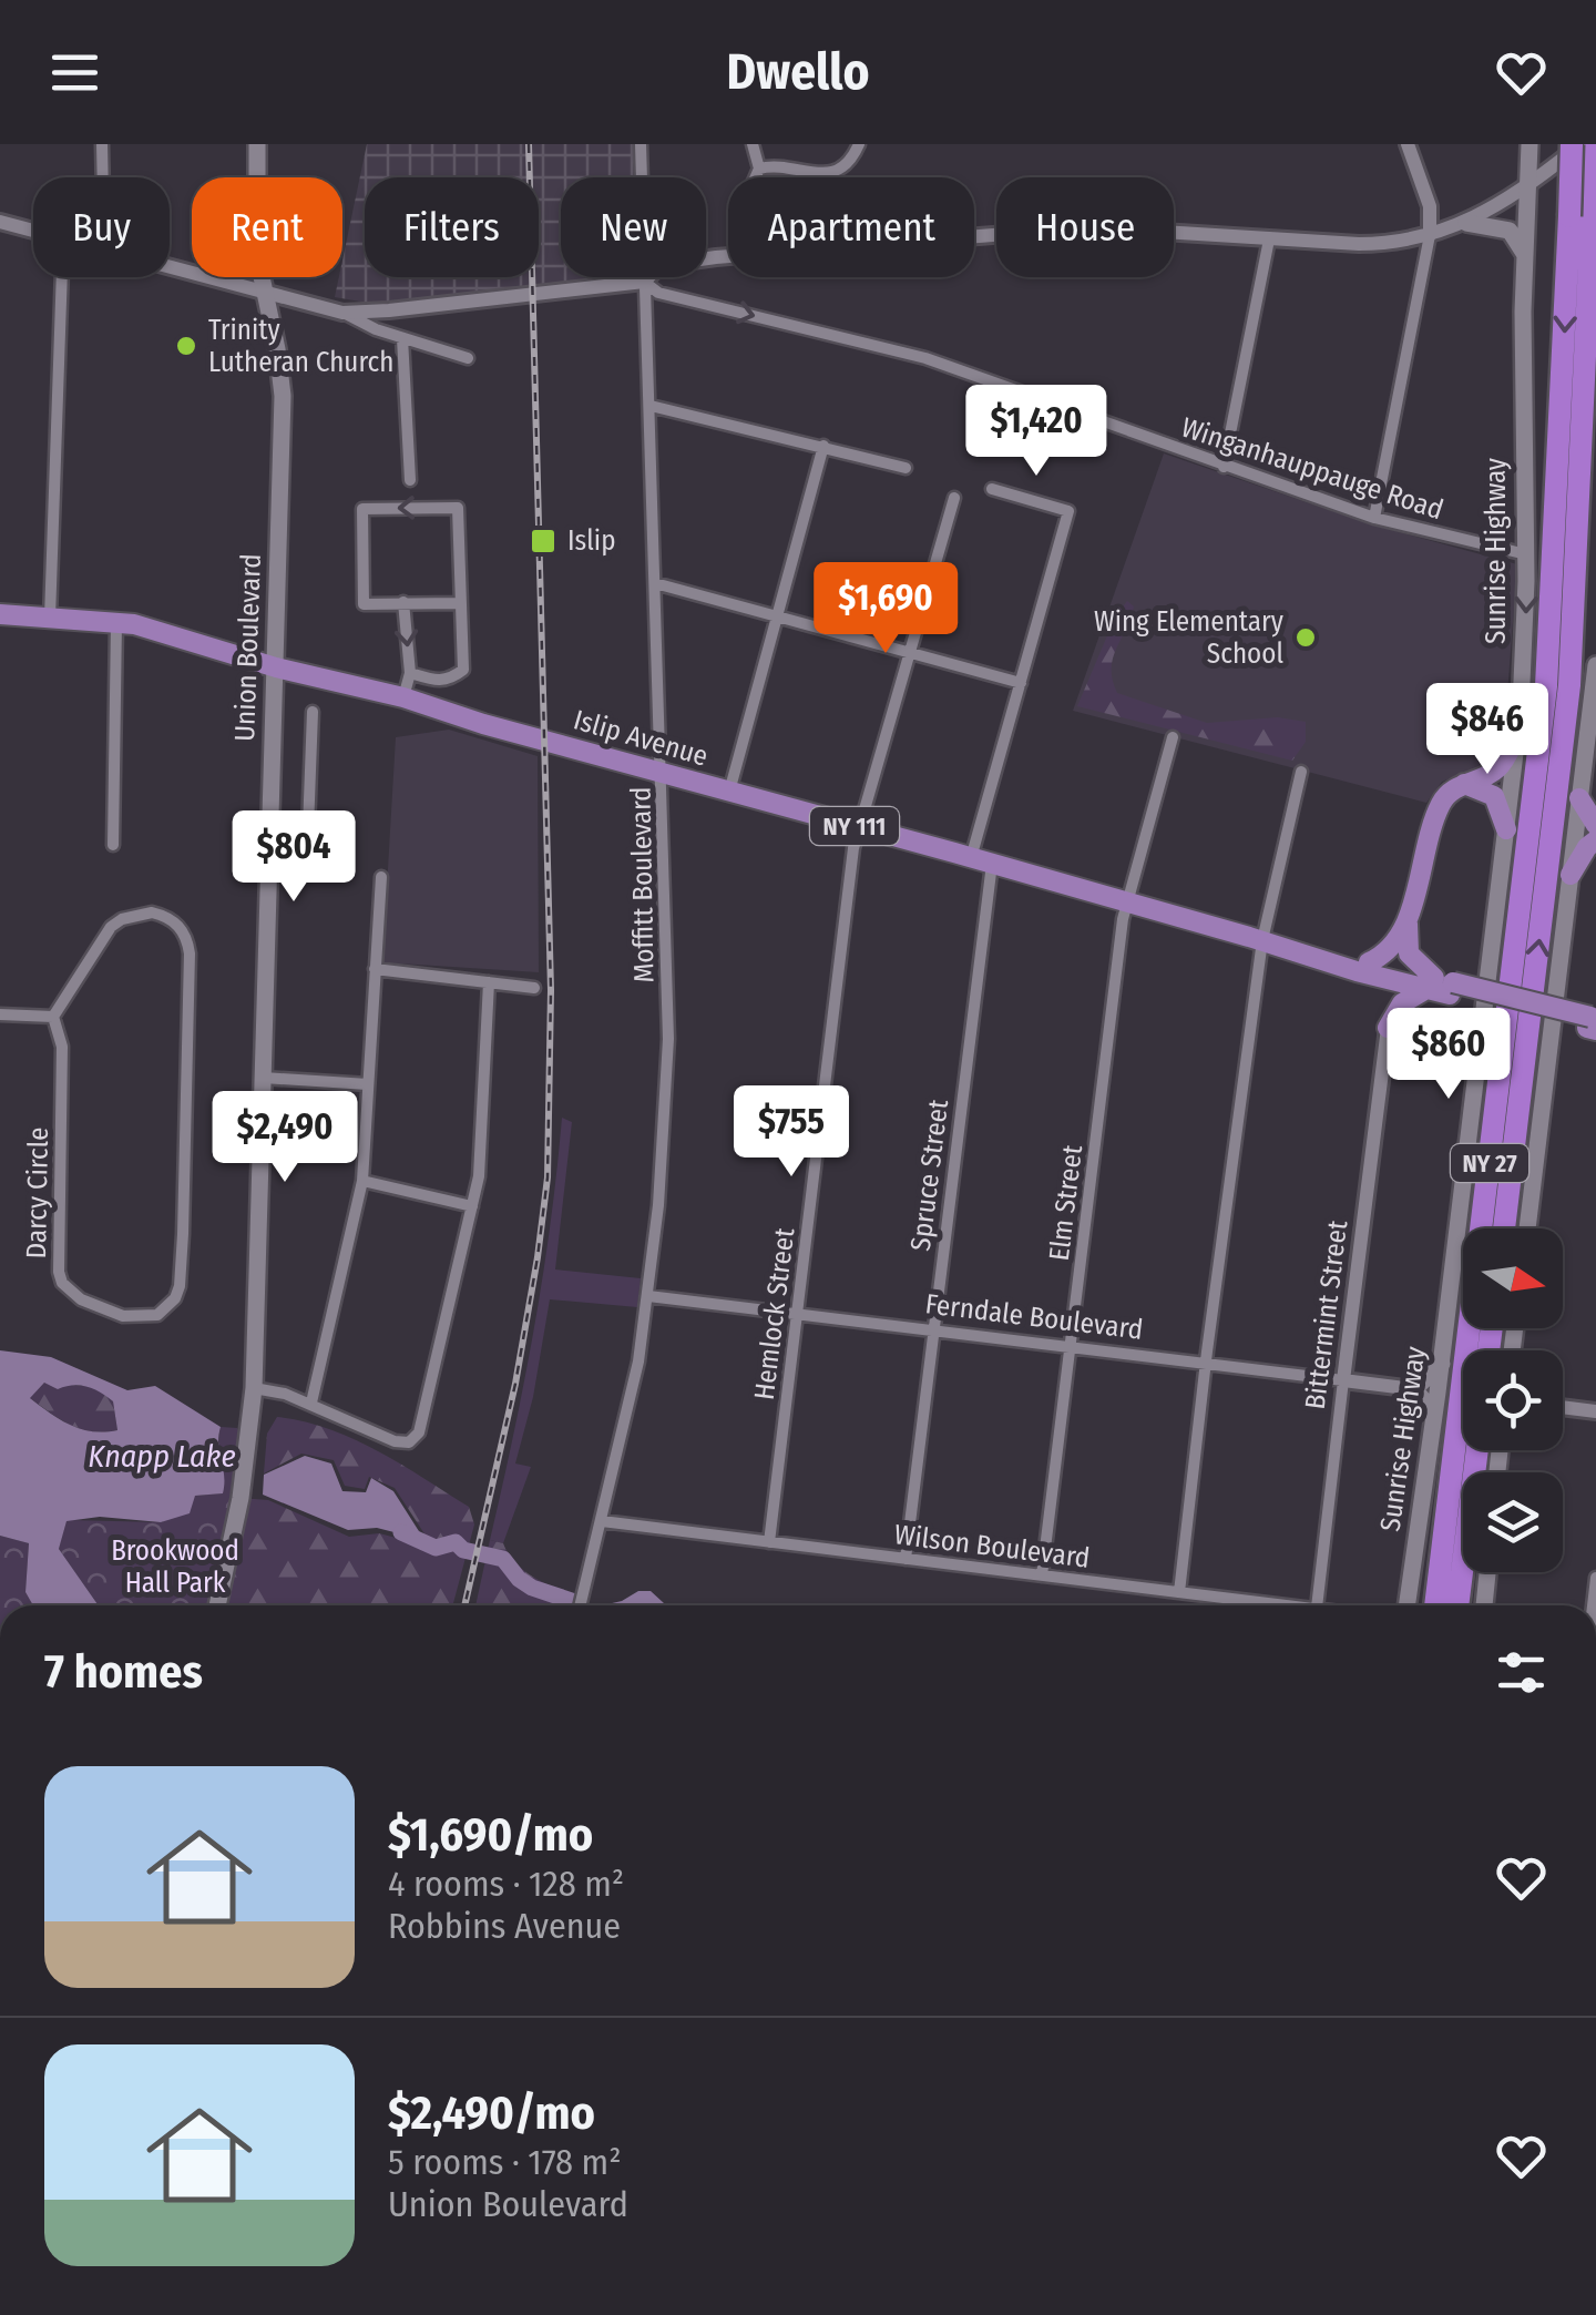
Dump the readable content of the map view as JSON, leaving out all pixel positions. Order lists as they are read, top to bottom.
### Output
{
  "streets": {
    "highway": ["Sunrise Highway", "NY 27"],
    "main road": ["Union Boulevard", "Islip Avenue", "NY 111"],
    "street": [
      "Winganhauppauge Road",
      "Moffitt Boulevard",
      "Spruce Street",
      "Darcy Circle",
      "Elm Street",
      "Hemlock Street",
      "Bittermint Street",
      "Ferndale Boulevard",
      "Wilson Boulevard"
    ]
  },
  "crossings": [
    ["Winganhauppauge Road", "Sunrise Highway"],
    ["Winganhauppauge Road", "Moffitt Boulevard"],
    ["Union Boulevard", "Islip Avenue"],
    ["Islip Avenue", "Moffitt Boulevard"],
    ["Islip Avenue", "Spruce Street"],
    ["Islip Avenue", "Elm Street"],
    ["Islip Avenue", "Hemlock Street"],
    ["Moffitt Boulevard", "Ferndale Boulevard"],
    ["Moffitt Boulevard", "Wilson Boulevard"],
    ["Spruce Street", "Ferndale Boulevard"],
    ["Spruce Street", "Wilson Boulevard"],
    ["Elm Street", "Ferndale Boulevard"],
    ["Elm Street", "Wilson Boulevard"],
    ["Hemlock Street", "Ferndale Boulevard"],
    ["Hemlock Street", "Wilson Boulevard"],
    ["Bittermint Street", "Ferndale Boulevard"]
  ],
  "one_way": ["Winganhauppauge Road"],
  "water": ["Knapp Lake"],
  "parks": ["Brookwood Hall Park"],
  "places": {
    "other": ["Trinity Lutheran Church", "Wing Elementary School"],
    "transit": ["Islip"]
  },
  "north": "right",
  "page": {
    "header": "Dwello",
    "chip": [
      "Buy",
      "Rent",
      "Filters",
      "New",
      "Apartment",
      "House"
    ],
    "price": [
      "$1,420",
      "$1,690",
      "$846",
      "$804",
      "$860",
      "$755",
      "$2,490"
    ],
    "heading": "7 homes",
    "list": [
      {
        "name": "$1,690/mo",
        "note": "4 rooms · 128 m² · Robbins Avenue"
      },
      {
        "name": "$2,490/mo",
        "note": "5 rooms · 178 m² · Union Boulevard"
      }
    ]
  }
}
